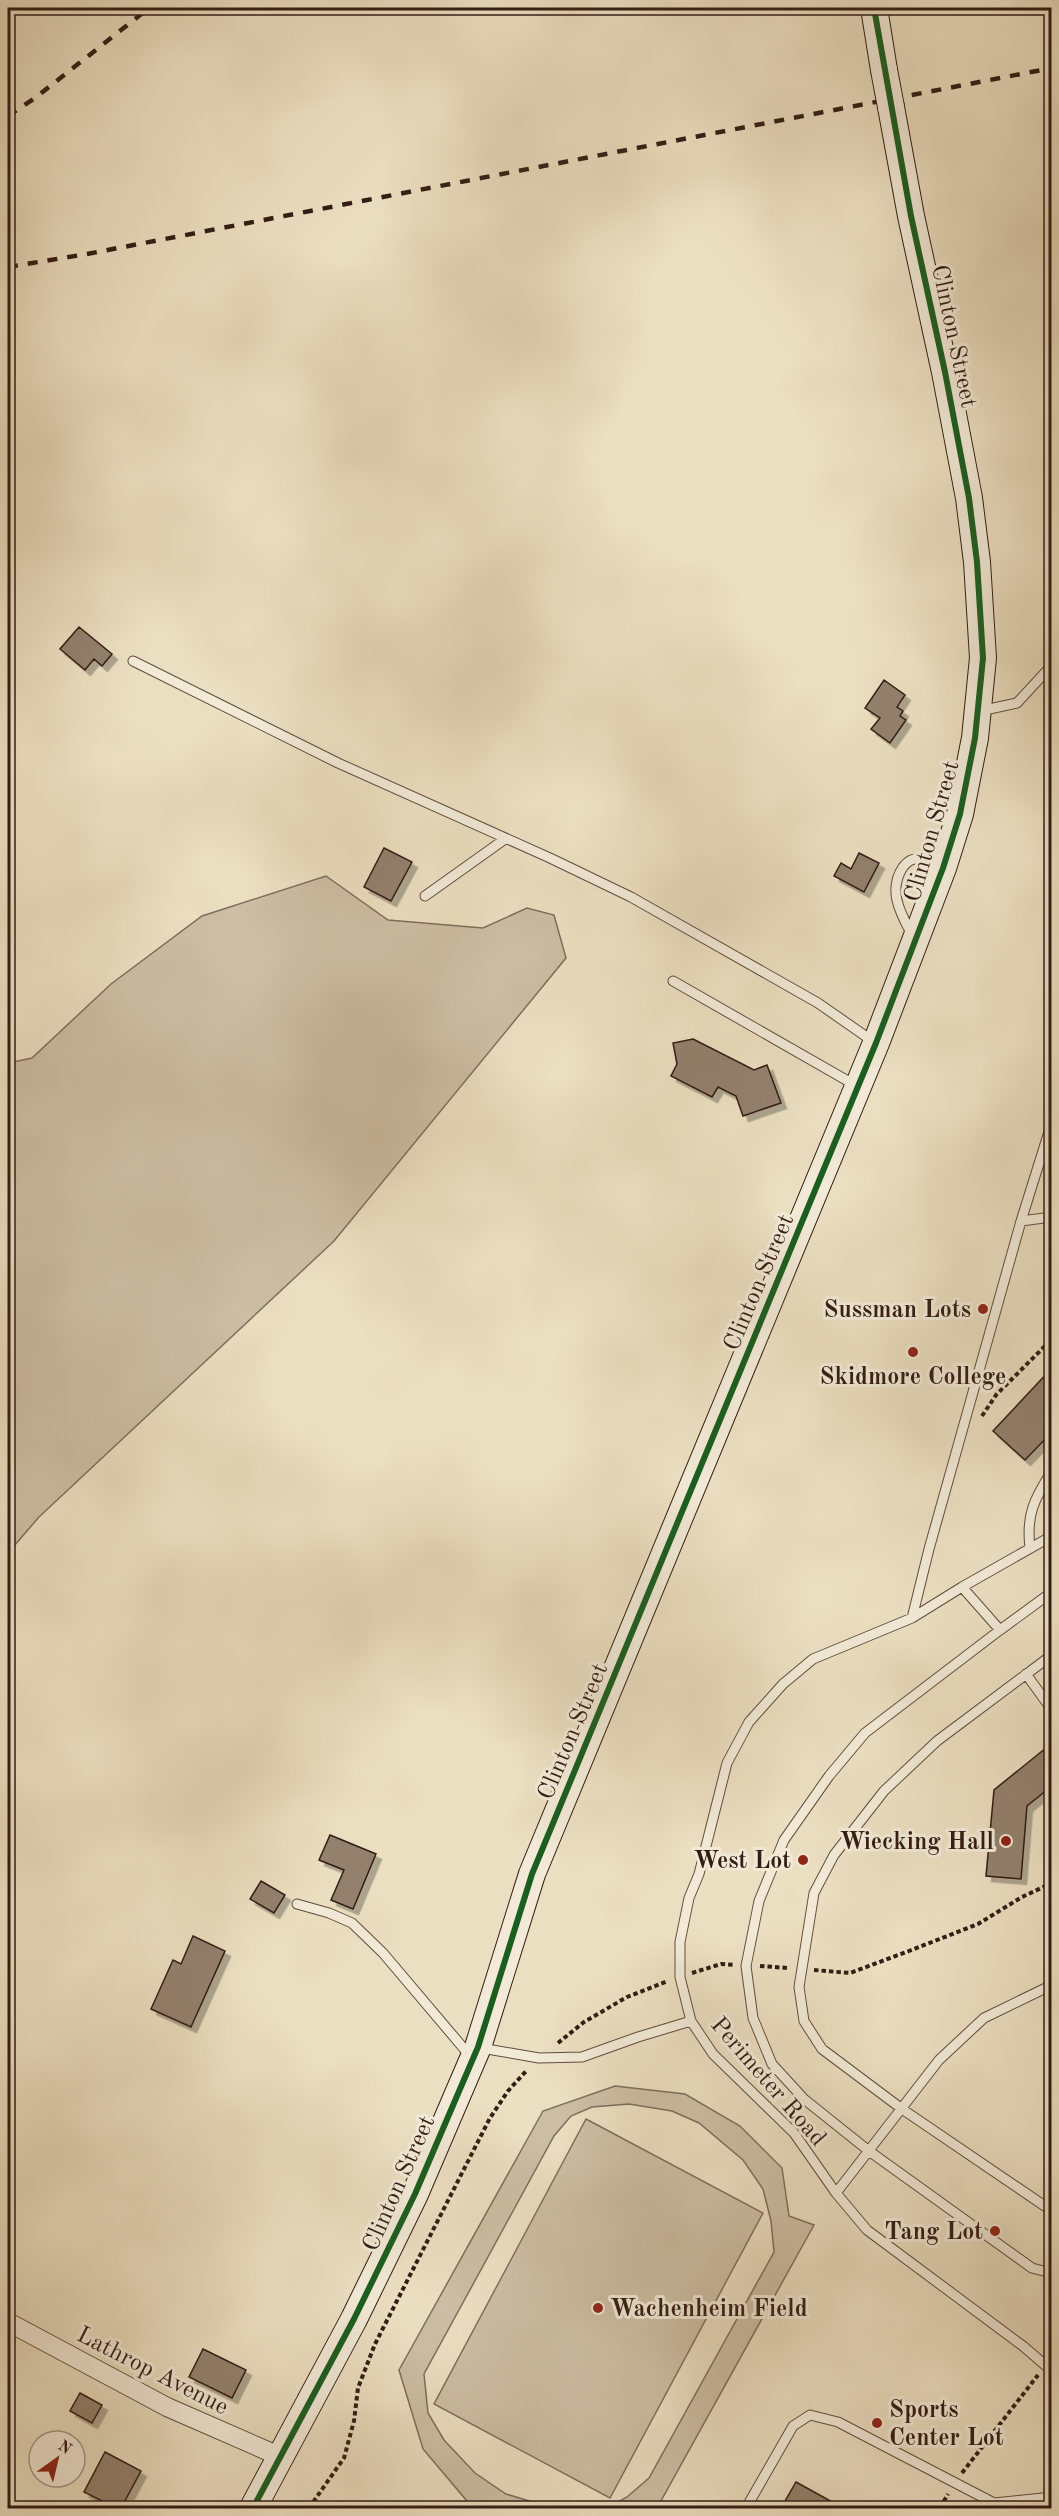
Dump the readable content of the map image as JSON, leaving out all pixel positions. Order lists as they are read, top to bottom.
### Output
{
  "streets": {
    "street": ["Clinton Street", "Lathrop Avenue"],
    "lane": ["Perimeter Road"]
  },
  "crossings": [
    ["Clinton Street", "Lathrop Avenue"]
  ],
  "places": [
    "Sussman Lots",
    "Skidmore College",
    "Wiecking Hall",
    "West Lot",
    "Tang Lot",
    "Wachenheim Field",
    "Sports Center Lot"
  ],
  "north": "top right"
}
